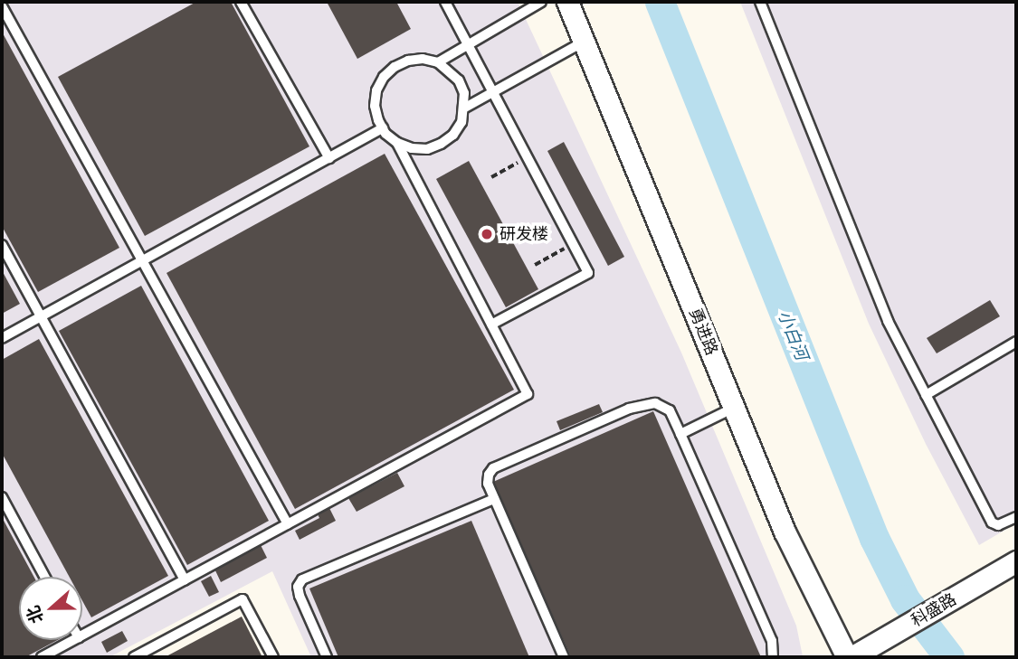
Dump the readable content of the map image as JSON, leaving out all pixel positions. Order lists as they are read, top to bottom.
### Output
{
  "streets": {
    "street": ["勇进路", "科盛路"]
  },
  "crossings": [
    ["勇进路", "科盛路"]
  ],
  "water": ["小白河"],
  "places": ["研发楼"],
  "north": "left"
}
